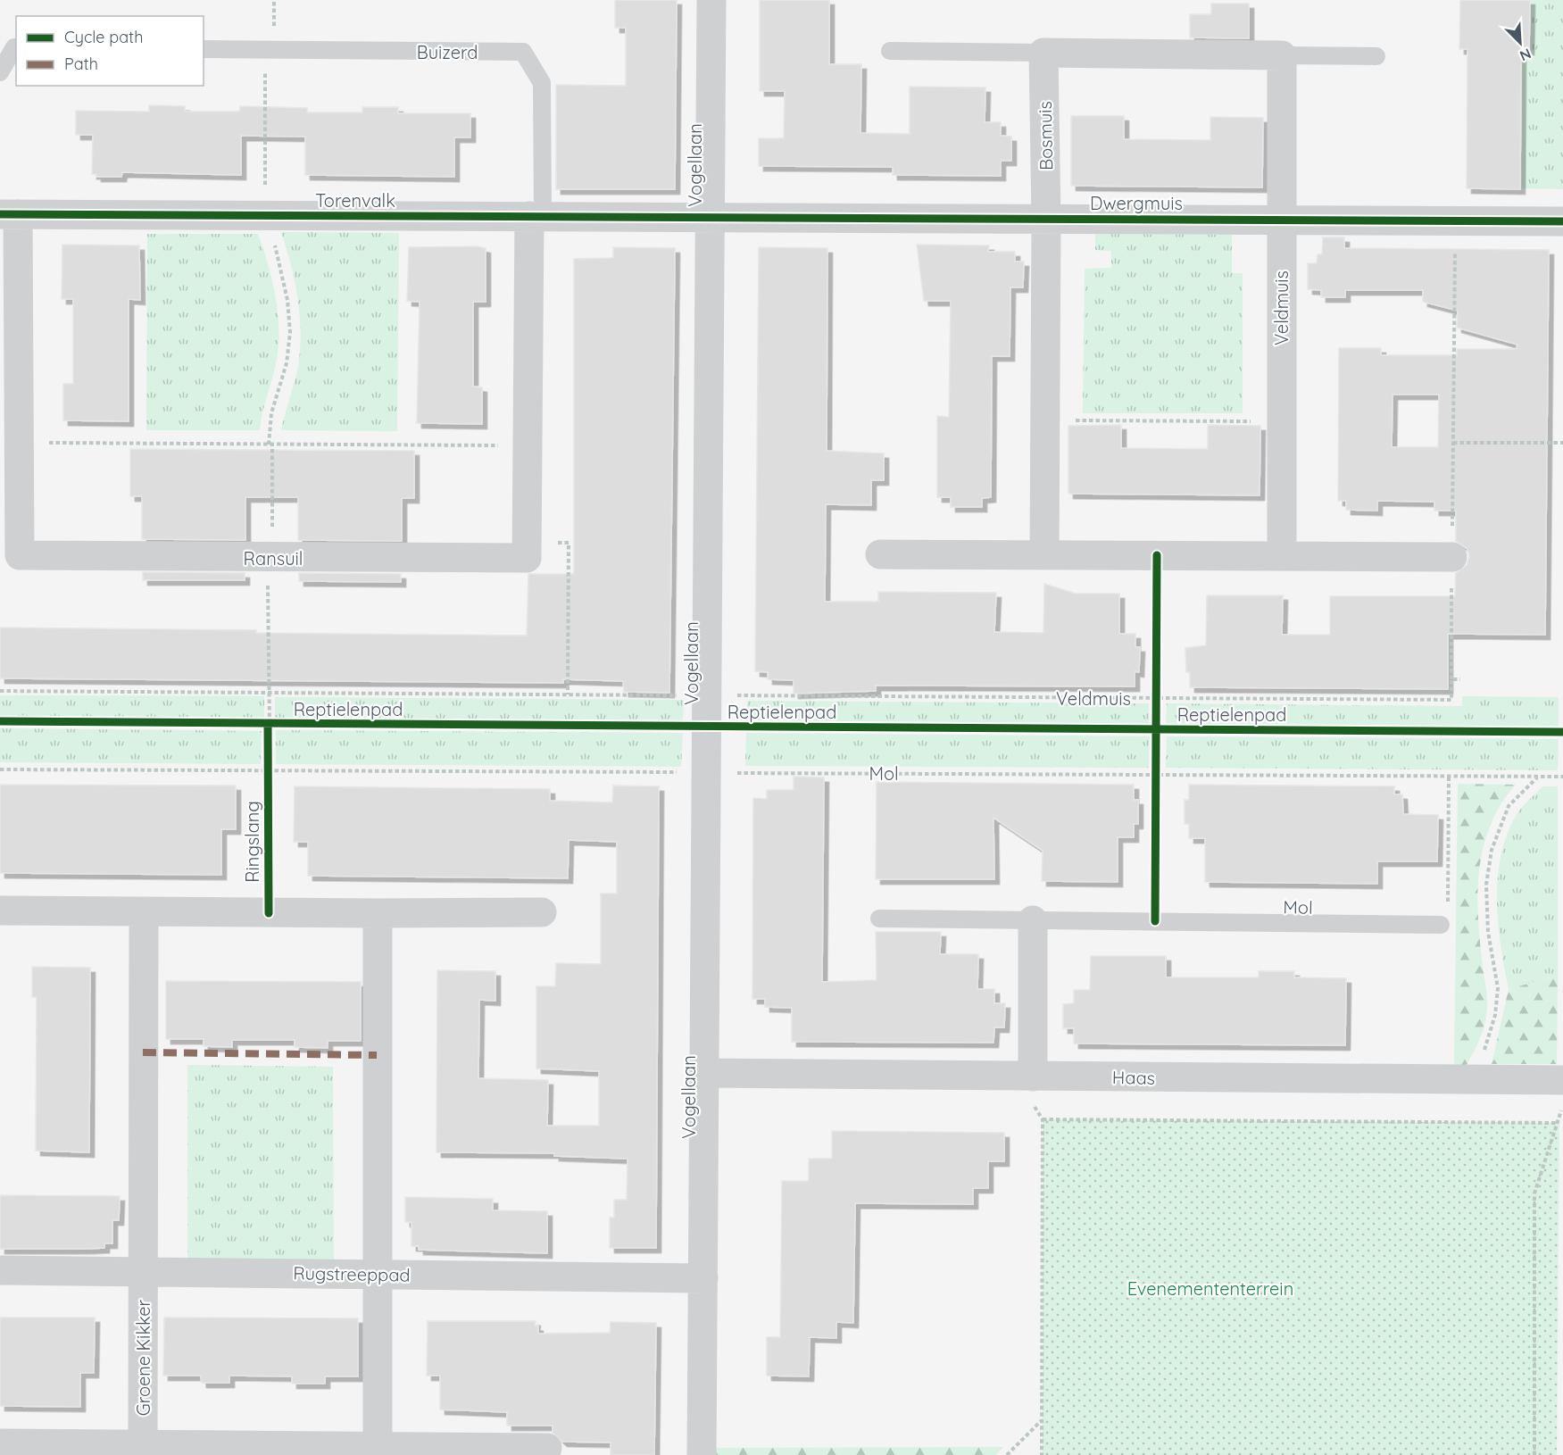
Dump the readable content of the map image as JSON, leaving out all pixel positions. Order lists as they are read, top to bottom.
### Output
{
  "streets": {
    "street": [
      "Bosmuis",
      "Vogellaan",
      "Torenvalk",
      "Dwergmuis",
      "Veldmuis",
      "Ransuil",
      "Haas",
      "Rugstreeppad",
      "Groene Kikker"
    ],
    "lane": ["Buizerd", "Mol"],
    "cycle path": ["Reptielenpad", "Ringslang"]
  },
  "crossings": [
    ["Buizerd", "Torenvalk"],
    ["Bosmuis", "Dwergmuis"],
    ["Vogellaan", "Torenvalk"],
    ["Vogellaan", "Dwergmuis"],
    ["Vogellaan", "Veldmuis"],
    ["Vogellaan", "Mol"],
    ["Vogellaan", "Haas"],
    ["Vogellaan", "Rugstreeppad"],
    ["Torenvalk", "Dwergmuis"],
    ["Torenvalk", "Ransuil"],
    ["Dwergmuis", "Veldmuis"],
    ["Rugstreeppad", "Groene Kikker"]
  ],
  "parks": ["Evenemententerrein"],
  "legend": ["Cycle path", "Path"],
  "north": "bottom right"
}
